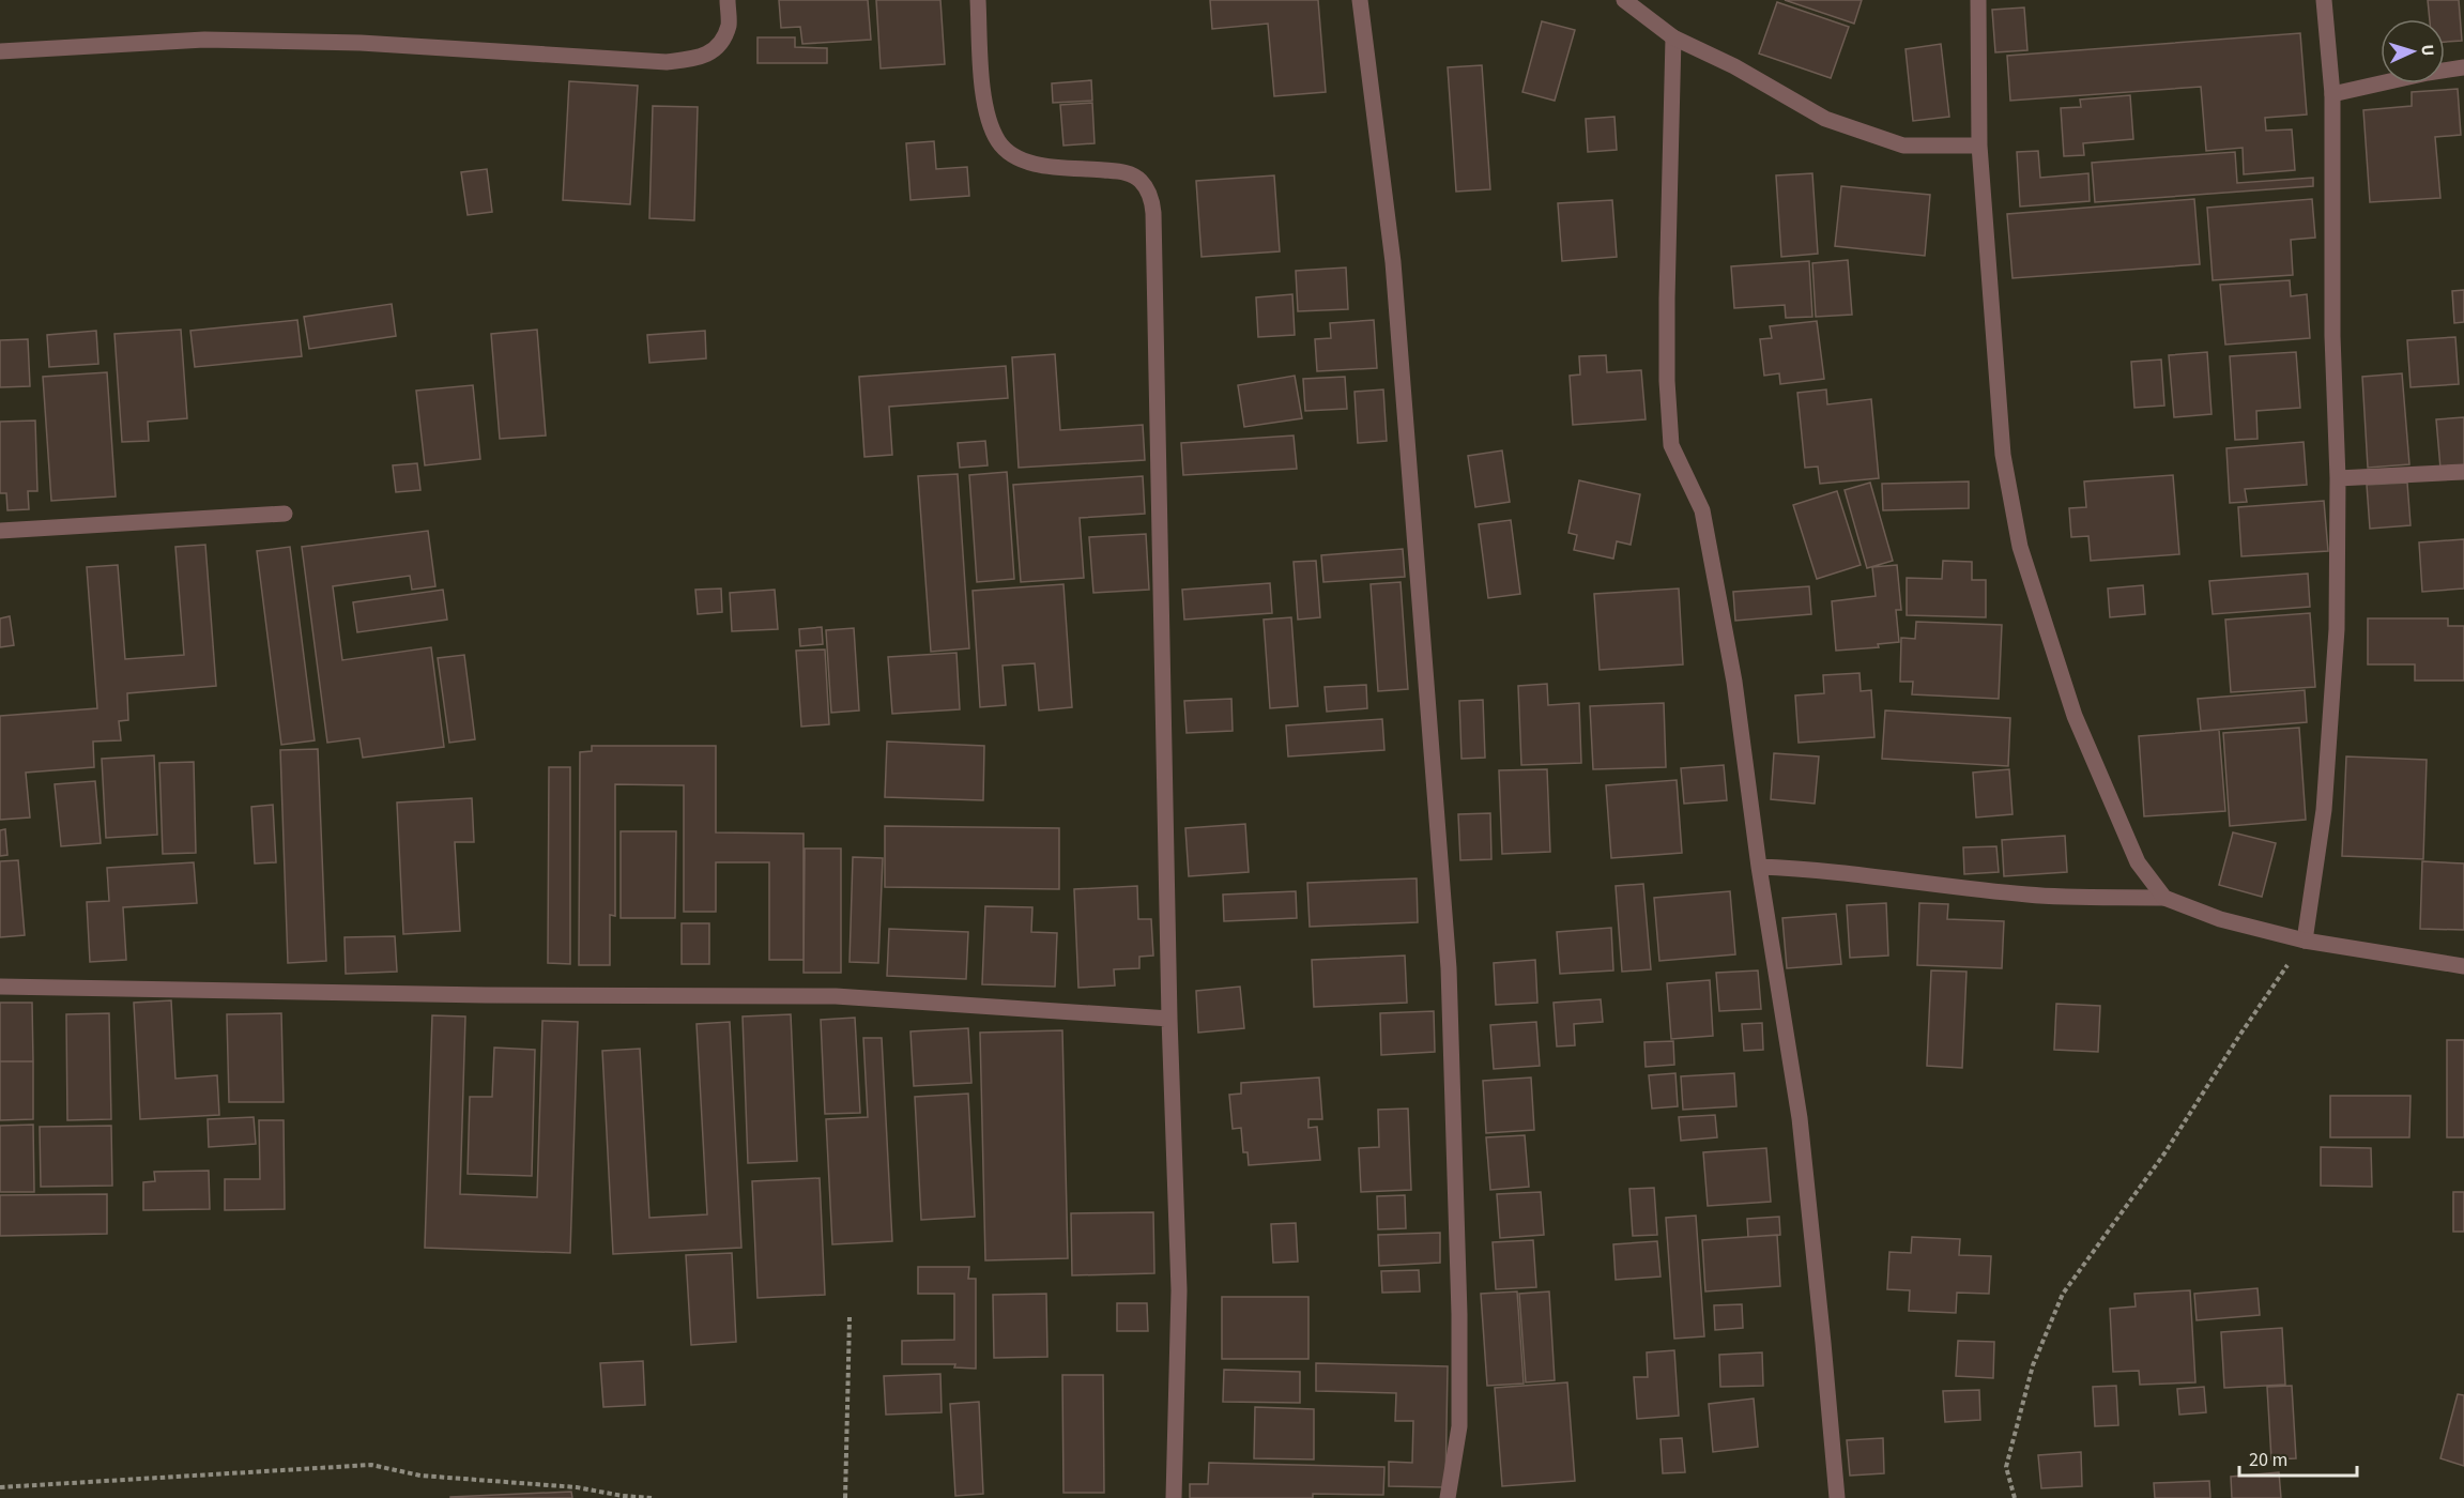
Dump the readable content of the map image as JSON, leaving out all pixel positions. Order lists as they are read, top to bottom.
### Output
{
  "scale_bar": "20 m",
  "north": "right"
}
